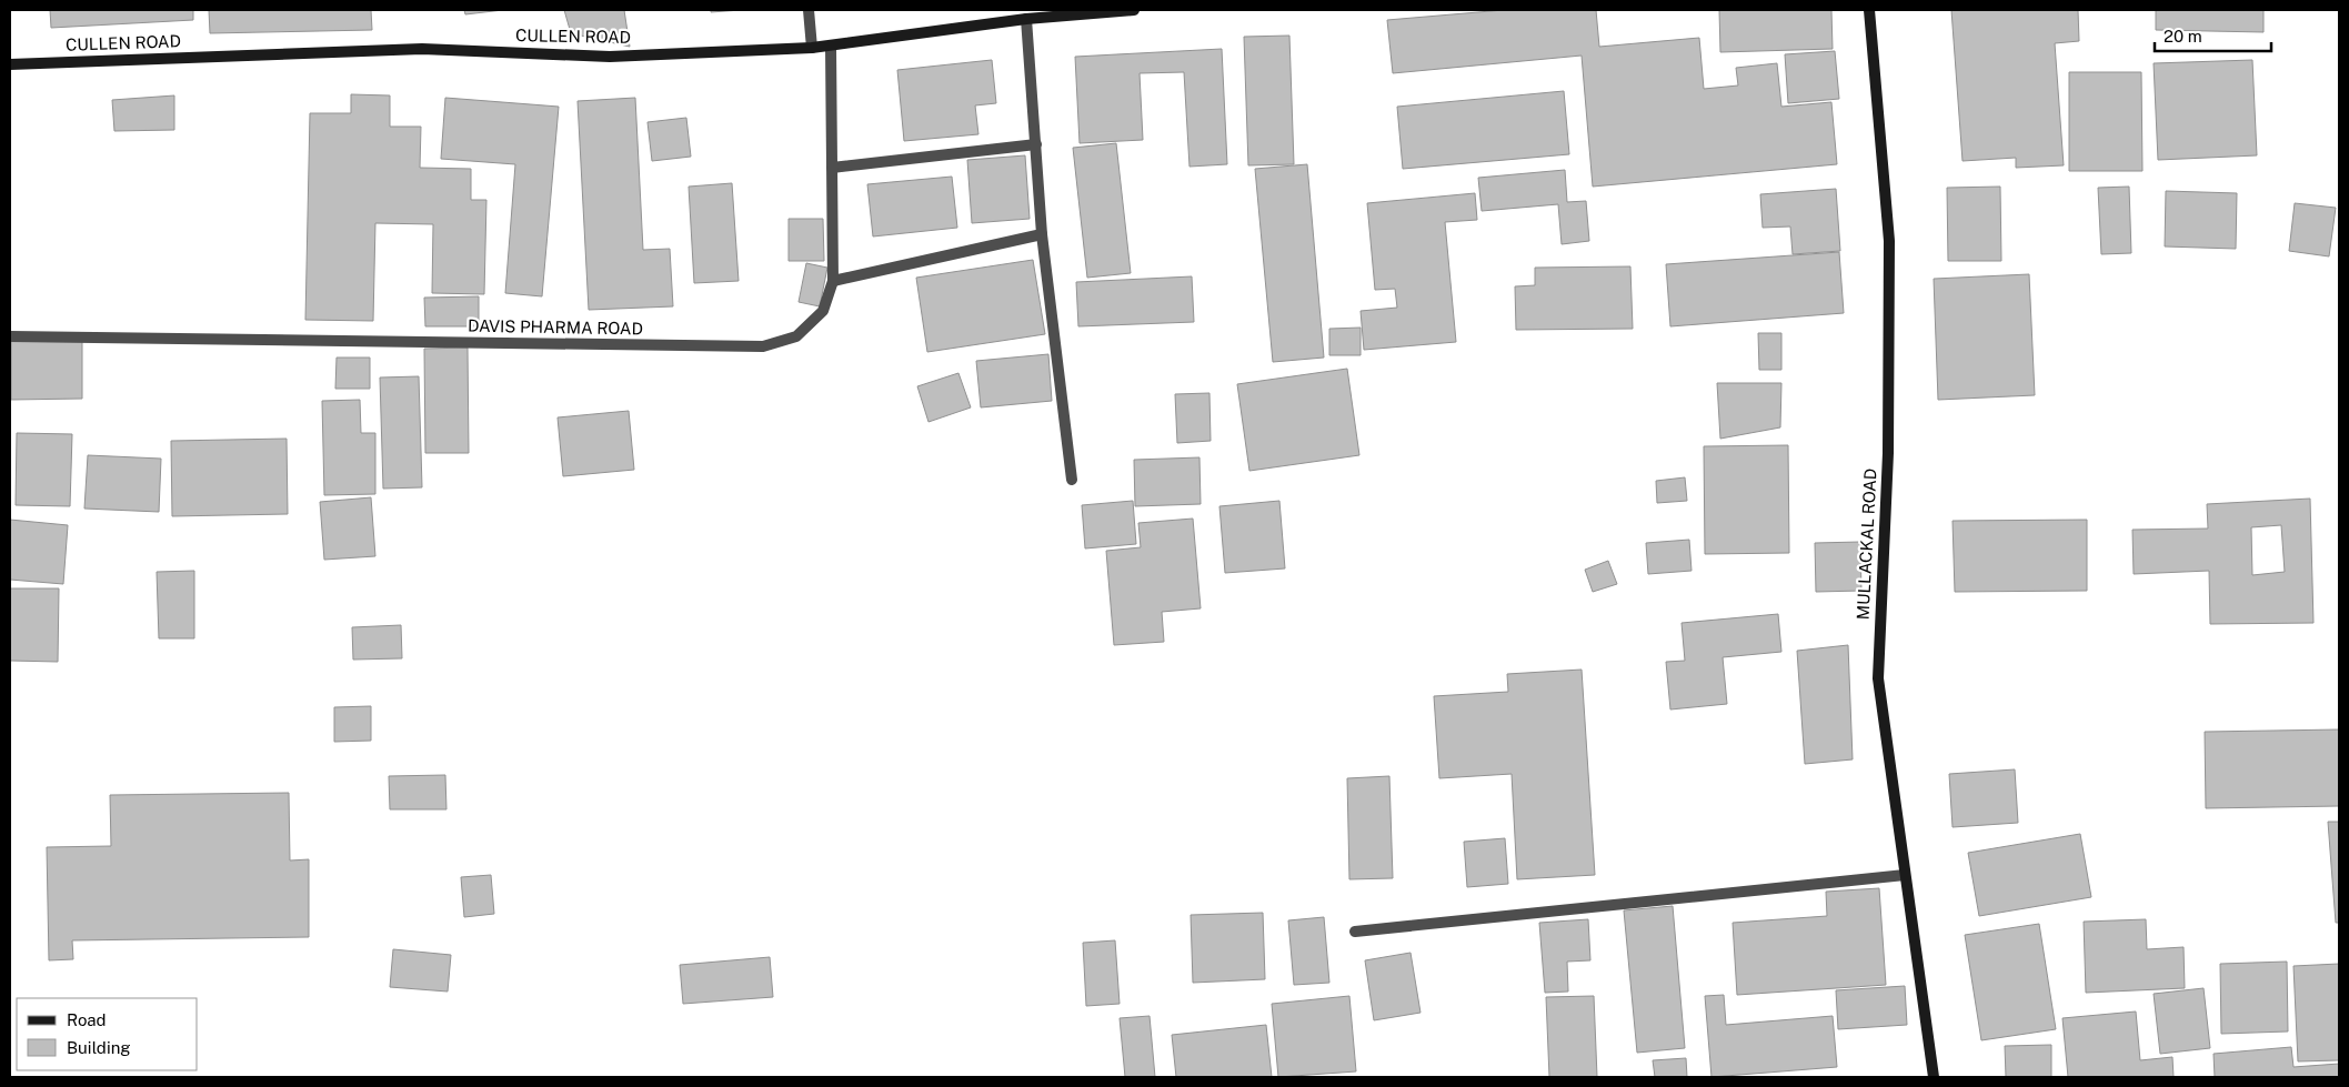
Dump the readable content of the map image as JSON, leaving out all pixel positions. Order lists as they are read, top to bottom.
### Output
{
  "streets": {
    "main road": ["CULLEN ROAD", "MULLACKAL ROAD"],
    "street": ["DAVIS PHARMA ROAD"]
  },
  "crossings": [
    ["CULLEN ROAD", "DAVIS PHARMA ROAD"]
  ],
  "legend": ["Road", "Building"],
  "scale_bar": "20 m"
}
